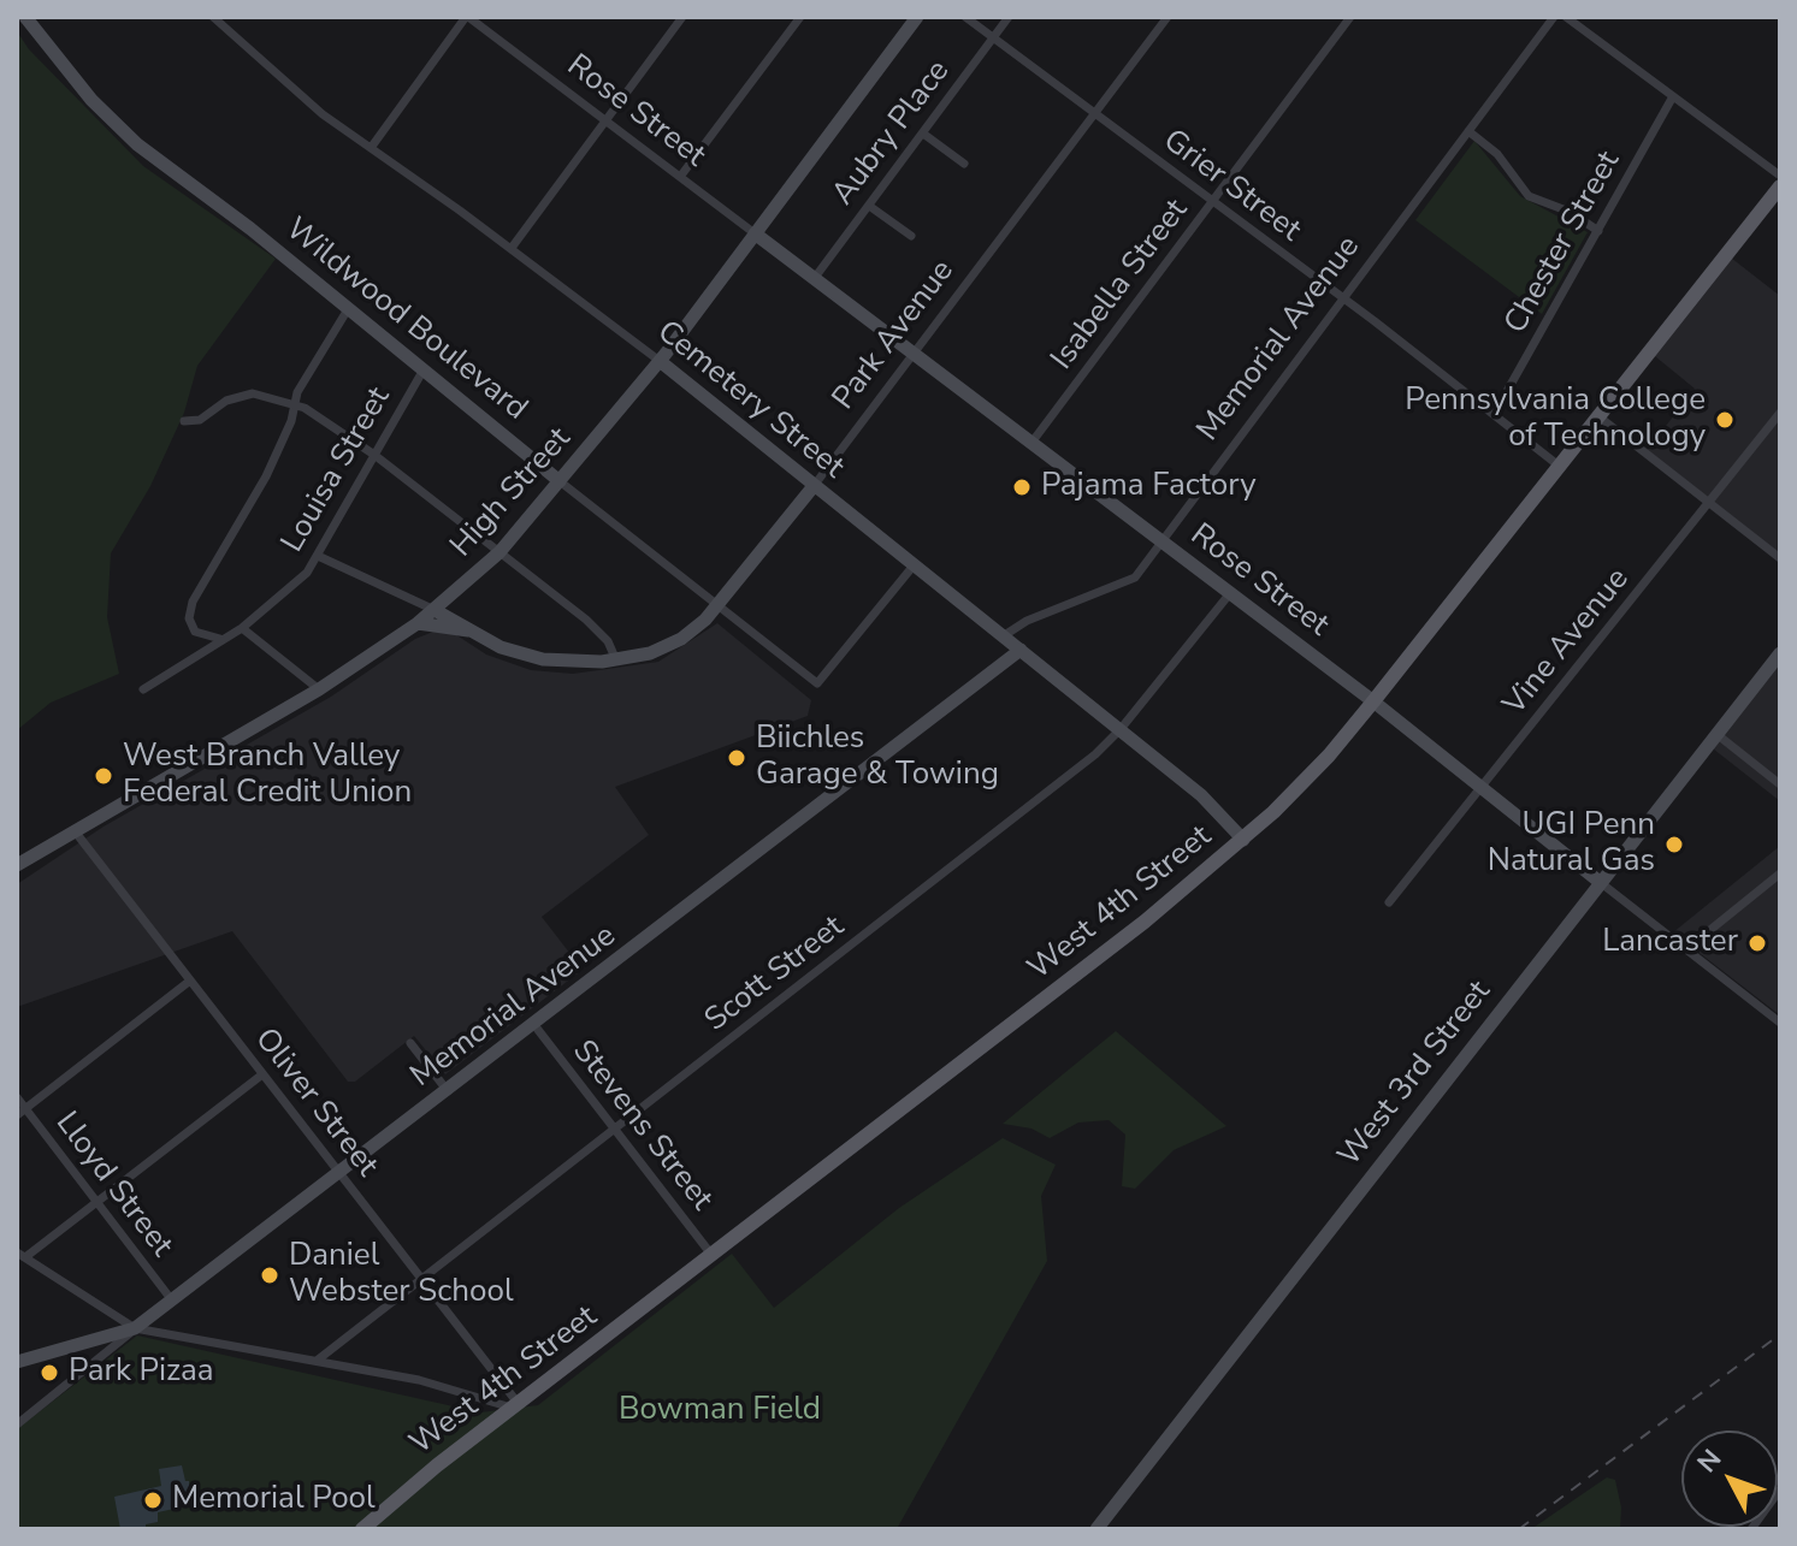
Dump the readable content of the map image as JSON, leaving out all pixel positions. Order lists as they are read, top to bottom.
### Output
{
  "streets": {
    "main road": ["West 4th Street"],
    "street": [
      "Rose Street",
      "Aubry Place",
      "Grier Street",
      "Chester Street",
      "Isabella Street",
      "Wildwood Boulevard",
      "Park Avenue",
      "Memorial Avenue",
      "Cemetery Street",
      "Louisa Street",
      "High Street",
      "Vine Avenue",
      "Scott Street",
      "West 3rd Street",
      "Oliver Street",
      "Stevens Street",
      "Lloyd Street"
    ]
  },
  "crossings": [
    ["Rose Street", "Aubry Place"],
    ["Rose Street", "Isabella Street"],
    ["Rose Street", "Park Avenue"],
    ["Rose Street", "Memorial Avenue"],
    ["Rose Street", "High Street"],
    ["Rose Street", "Vine Avenue"],
    ["Rose Street", "West 4th Street"],
    ["Rose Street", "Scott Street"],
    ["Rose Street", "West 3rd Street"],
    ["Aubry Place", "Grier Street"],
    ["Grier Street", "Chester Street"],
    ["Grier Street", "Isabella Street"],
    ["Grier Street", "Park Avenue"],
    ["Grier Street", "Memorial Avenue"],
    ["Grier Street", "West 4th Street"],
    ["Wildwood Boulevard", "Park Avenue"],
    ["Wildwood Boulevard", "Cemetery Street"],
    ["Wildwood Boulevard", "Louisa Street"],
    ["Wildwood Boulevard", "High Street"],
    ["Park Avenue", "Cemetery Street"],
    ["Park Avenue", "Louisa Street"],
    ["Park Avenue", "High Street"],
    ["Memorial Avenue", "Cemetery Street"],
    ["Memorial Avenue", "Oliver Street"],
    ["Memorial Avenue", "Stevens Street"],
    ["Memorial Avenue", "Lloyd Street"],
    ["Cemetery Street", "High Street"],
    ["Cemetery Street", "West 4th Street"],
    ["Cemetery Street", "Scott Street"],
    ["High Street", "Oliver Street"],
    ["West 4th Street", "Oliver Street"],
    ["West 4th Street", "Stevens Street"],
    ["Scott Street", "Oliver Street"],
    ["Scott Street", "Stevens Street"]
  ],
  "parks": ["Bowman Field"],
  "places": [
    "Pennsylvania College of Technology",
    "Pajama Factory",
    "Biichles Garage & Towing",
    "West Branch Valley Federal Credit Union",
    "UGI Penn Natural Gas",
    "Lancaster",
    "Daniel Webster School",
    "Park Pizaa",
    "Memorial Pool"
  ],
  "north": "top left"
}
